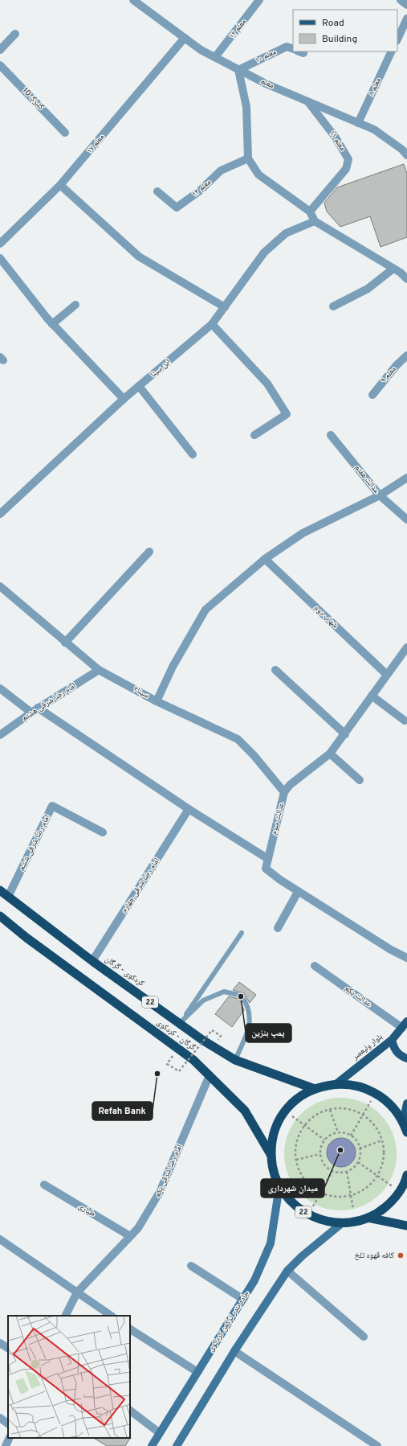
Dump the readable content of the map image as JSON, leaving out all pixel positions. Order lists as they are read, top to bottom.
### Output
{
  "streets": {
    "highway": ["کردکوی - گرگان", "22", "گرگان - کردکوی"],
    "main road": ["بلوار ولیعصر", "جاده بندر ترکمن کردکوی"],
    "street": [
      "معلم ۱۲",
      "معلم ۱۰",
      "معلم",
      "معلم ۸",
      "گلبرگ 10",
      "معلم ۱۱",
      "معلم ۱۷",
      "معلم ۱۳",
      "ابن سینا",
      "معلم ۹",
      "عدالت هفتم",
      "شهاب دوم",
      "سینا۳",
      "امام رضا شرقی هشتم",
      "عدالت سوم",
      "امام رضا شرقی ششم",
      "امام رضا شرقی چهارم",
      "عدالت یکم",
      "امام رضا شرقی یکم",
      "طیاری"
    ]
  },
  "crossings": [
    ["معلم ۱۲", "معلم"],
    ["معلم ۱۰", "معلم"],
    ["معلم", "معلم ۸"],
    ["معلم", "معلم ۱۱"],
    ["معلم", "معلم ۱۷"],
    ["شهاب دوم", "عدالت سوم"],
    ["سینا۳", "امام رضا شرقی هشتم"],
    ["سینا۳", "عدالت سوم"],
    ["امام رضا شرقی ششم", "کردکوی - گرگان"],
    ["امام رضا شرقی چهارم", "کردکوی - گرگان"],
    ["کردکوی - گرگان", "22"],
    ["عدالت یکم", "بلوار ولیعصر"],
    ["22", "گرگان - کردکوی"],
    ["22", "بلوار ولیعصر"],
    ["22", "جاده بندر ترکمن کردکوی"],
    ["گرگان - کردکوی", "امام رضا شرقی یکم"],
    ["امام رضا شرقی یکم", "طیاری"]
  ],
  "places": [
    "پمپ بنزین",
    "Refah Bank",
    "میدان شهرداری",
    "کافه قهوه تلخ"
  ],
  "legend": ["Road", "Building"]
}
